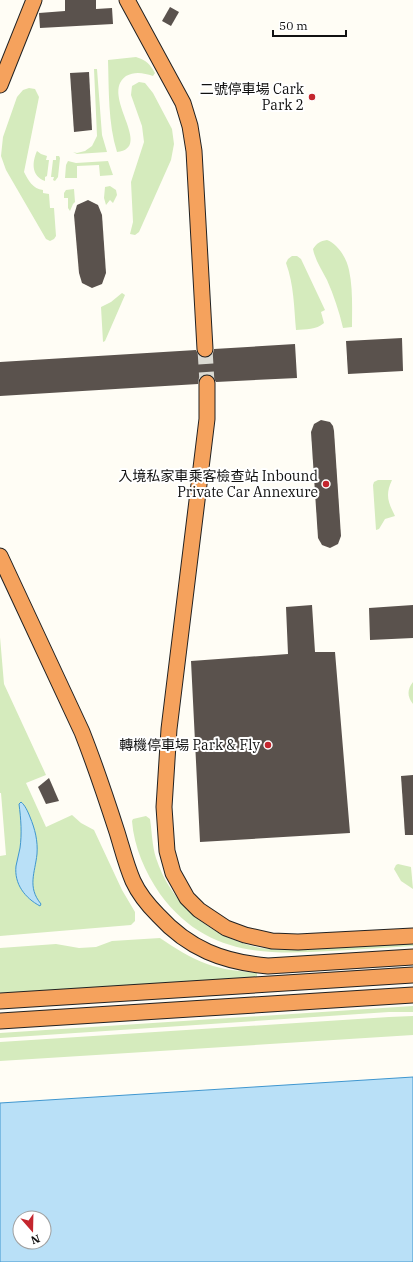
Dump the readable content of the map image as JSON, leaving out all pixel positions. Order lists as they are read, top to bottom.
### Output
{
  "places": ["二號停車場 Cark Park 2", "入境私家車乘客檢查站 Inbound Private Car Annexure", "轉機停車場 Park & Fly"],
  "scale_bar": "50 m",
  "north": "bottom"
}
